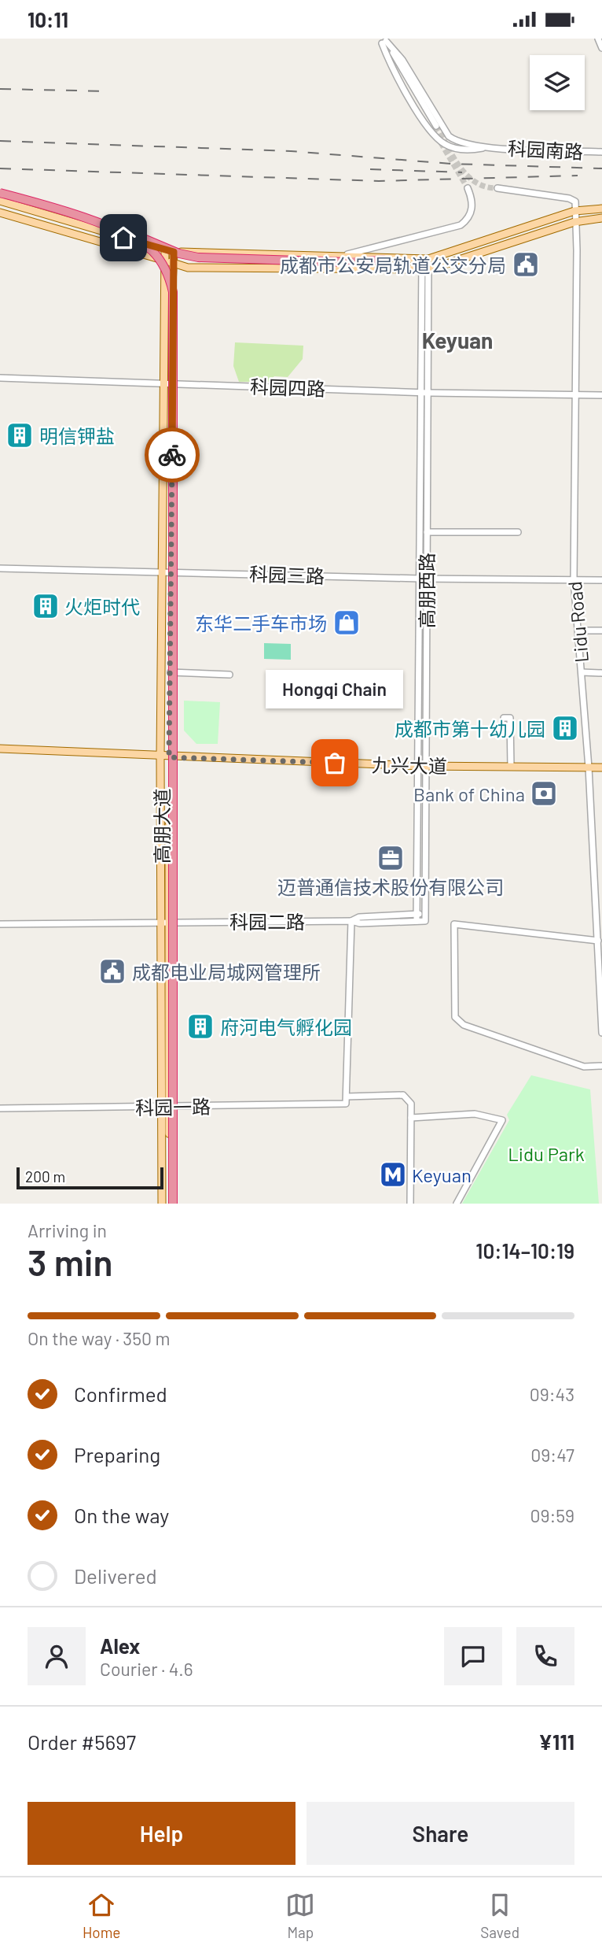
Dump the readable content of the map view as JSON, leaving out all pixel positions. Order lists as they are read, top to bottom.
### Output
{
  "streets": {
    "main road": ["九兴大道", "高朋大道"],
    "street": [
      "科园南路",
      "科园四路",
      "科园三路",
      "高朋西路",
      "Lidu Road",
      "科园二路",
      "科园一路"
    ]
  },
  "crossings": [
    ["科园四路", "高朋西路"],
    ["科园四路", "Lidu Road"],
    ["科园四路", "高朋大道"],
    ["科园三路", "高朋西路"],
    ["科园三路", "Lidu Road"],
    ["科园三路", "高朋大道"],
    ["高朋西路", "九兴大道"],
    ["Lidu Road", "九兴大道"],
    ["九兴大道", "高朋大道"],
    ["高朋大道", "科园二路"],
    ["高朋大道", "科园一路"]
  ],
  "districts": ["Keyuan"],
  "parks": ["Lidu Park"],
  "places": {
    "public building": ["成都市公安局轨道公交分局", "成都电业局城网管理所"],
    "building": [
      "明信钾盐",
      "火炬时代",
      "成都市第十幼儿园",
      "府河电气孵化园"
    ],
    "shop": ["东华二手车市场"],
    "other": ["Hongqi Chain"],
    "bank": ["Bank of China"],
    "office": ["迈普通信技术股份有限公司"],
    "metro station": ["Keyuan"]
  },
  "scale_bar": "200 m",
  "page": {
    "status": "10:11",
    "bubble": "Hongqi Chain",
    "scale": "200 m",
    "heading": ["3 min", "Arriving in", "10:14–10:19"],
    "panel": [
      "Alex",
      "Courier · 4.6",
      "Order #5697",
      "¥111"
    ],
    "bar": "On the way · 350 m",
    "list": [
      ["Confirmed", "09:43"],
      ["Preparing", "09:47"],
      ["On the way", "09:59"],
      "Delivered"
    ],
    "buttons": ["Help", "Share"],
    "tabs": ["Home", "Map", "Saved"]
  }
}
